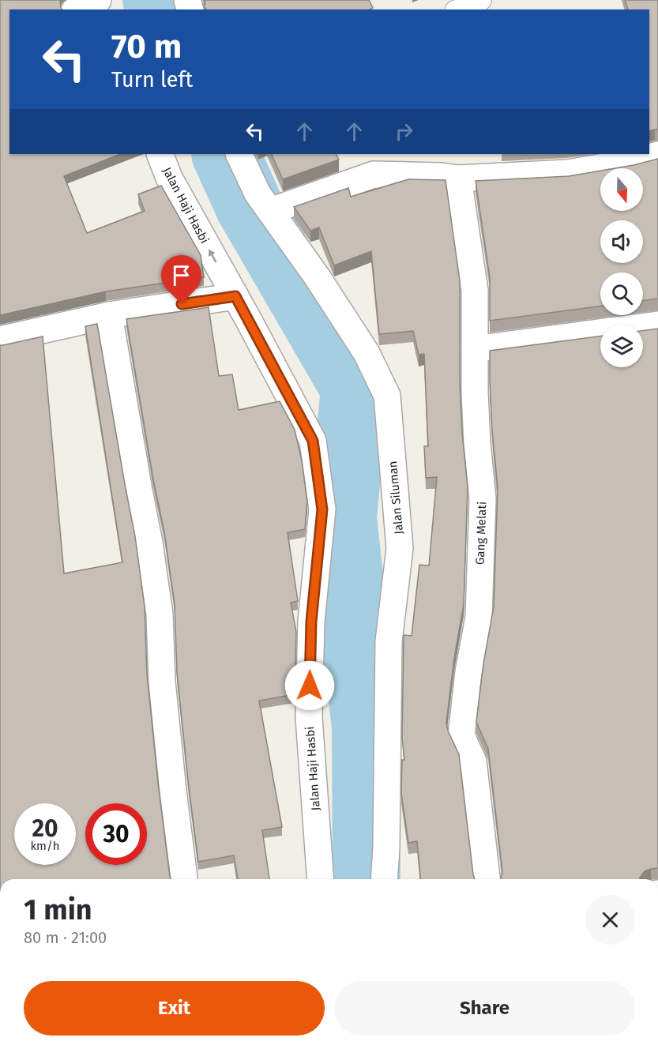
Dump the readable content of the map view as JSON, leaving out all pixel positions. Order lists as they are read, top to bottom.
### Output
{
  "streets": {
    "street": ["Jalan Haji Hasbi", "Jalan Siluman", "Gang Melati"]
  },
  "north": "bottom",
  "page": {
    "turn": ["70 m", "Turn left"],
    "speed": "20 km/h",
    "limit": "30",
    "heading": ["1 min", "80 m · 21:00"],
    "buttons": ["Exit", "Share"]
  }
}
